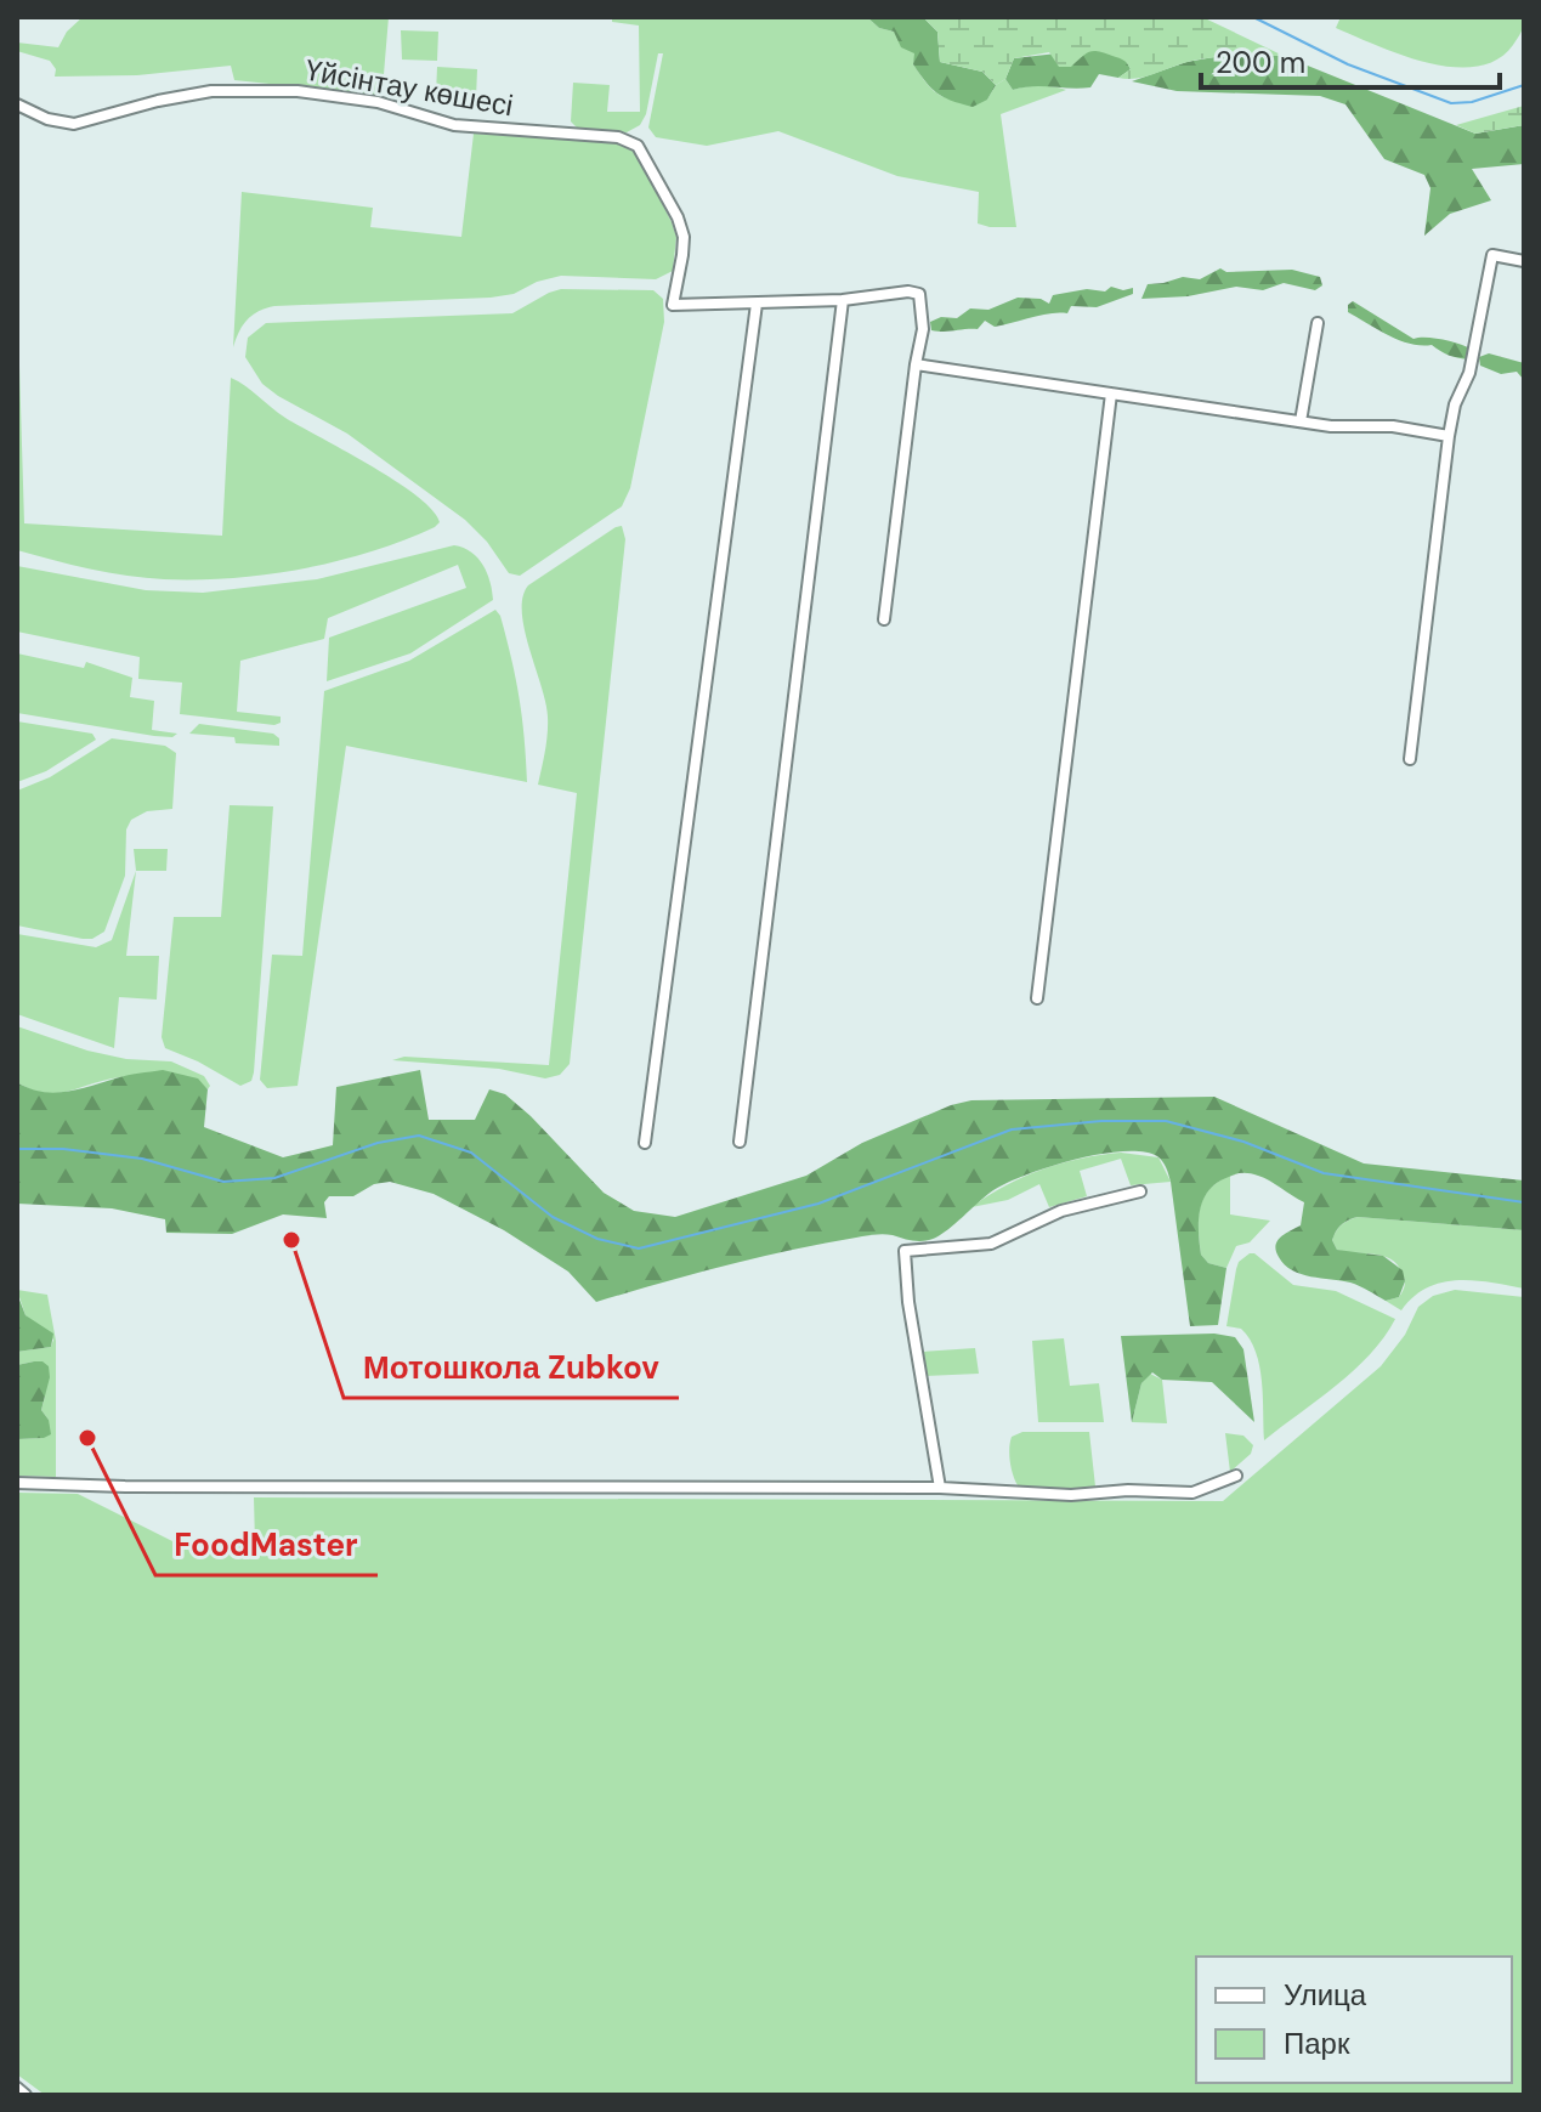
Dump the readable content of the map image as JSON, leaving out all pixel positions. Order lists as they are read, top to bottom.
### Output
{
  "streets": {
    "street": ["Үйсінтау көшесі"]
  },
  "places": ["Мотошкола Zubkov", "FoodMaster"],
  "legend": ["Улица", "Парк"],
  "scale_bar": "200 m"
}
